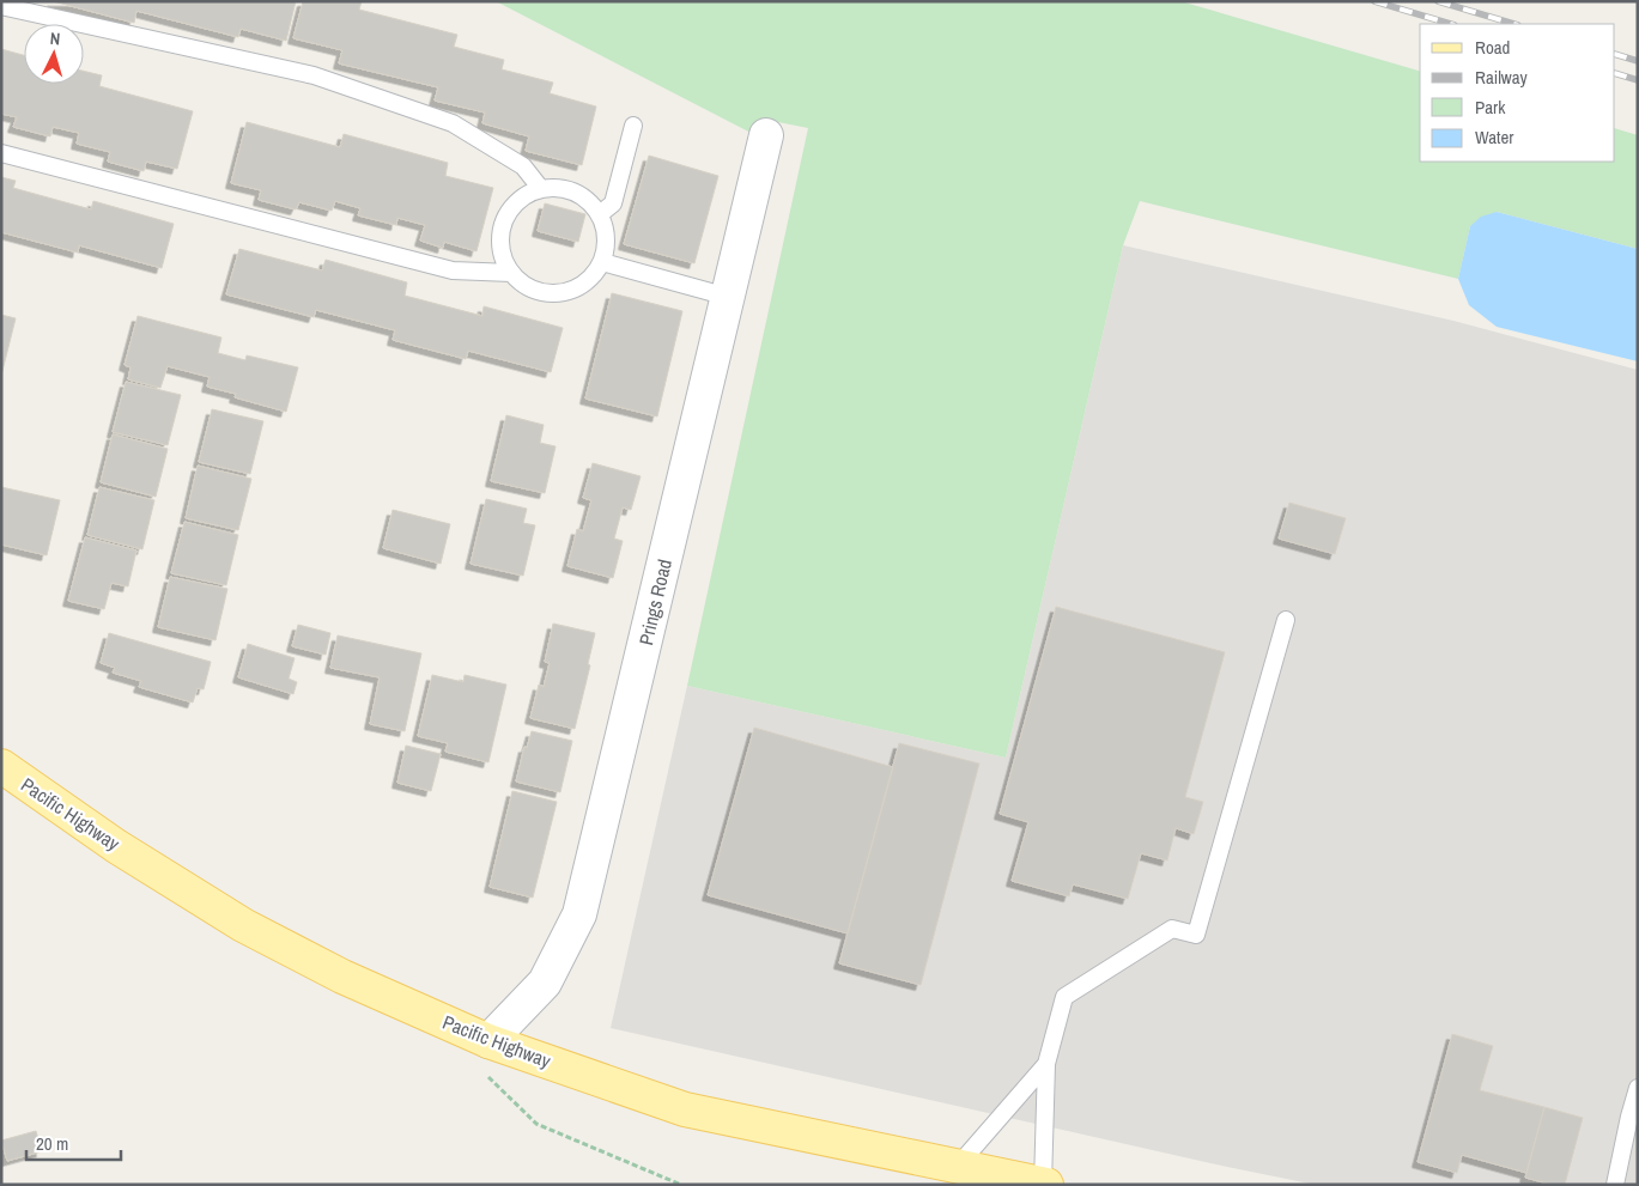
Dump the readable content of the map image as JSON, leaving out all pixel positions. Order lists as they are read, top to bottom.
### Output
{
  "streets": {
    "main road": ["Pacific Highway"],
    "street": ["Prings Road"]
  },
  "crossings": [
    ["Prings Road", "Pacific Highway"]
  ],
  "legend": [
    "Road",
    "Railway",
    "Park",
    "Water"
  ],
  "scale_bar": "20 m",
  "north": "top"
}
